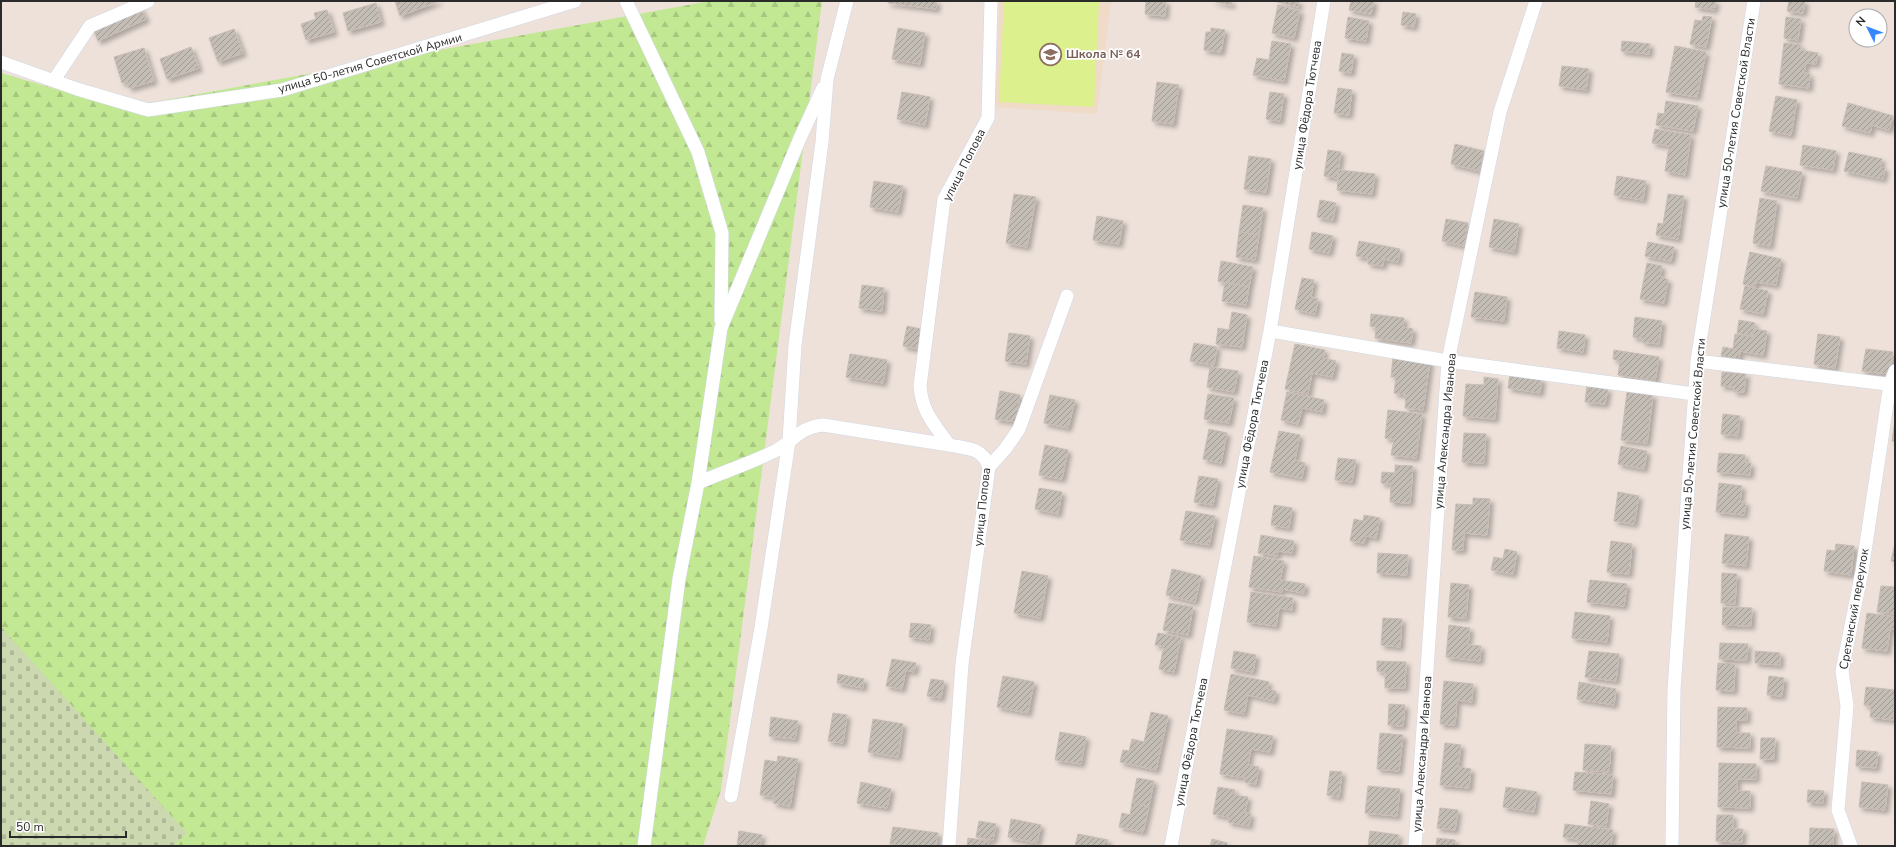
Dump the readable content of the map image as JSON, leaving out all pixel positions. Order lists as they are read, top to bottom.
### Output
{
  "streets": {
    "street": [
      "улица 50-летия Советской Армии",
      "улица Фёдора Тютчева",
      "улица 50-летия Советской Власти",
      "улица Попова",
      "улица Александра Иванова",
      "Сретенский переулок"
    ]
  },
  "places": {
    "school or university": ["Школа № 64"]
  },
  "scale_bar": "50 m",
  "north": "top left"
}
